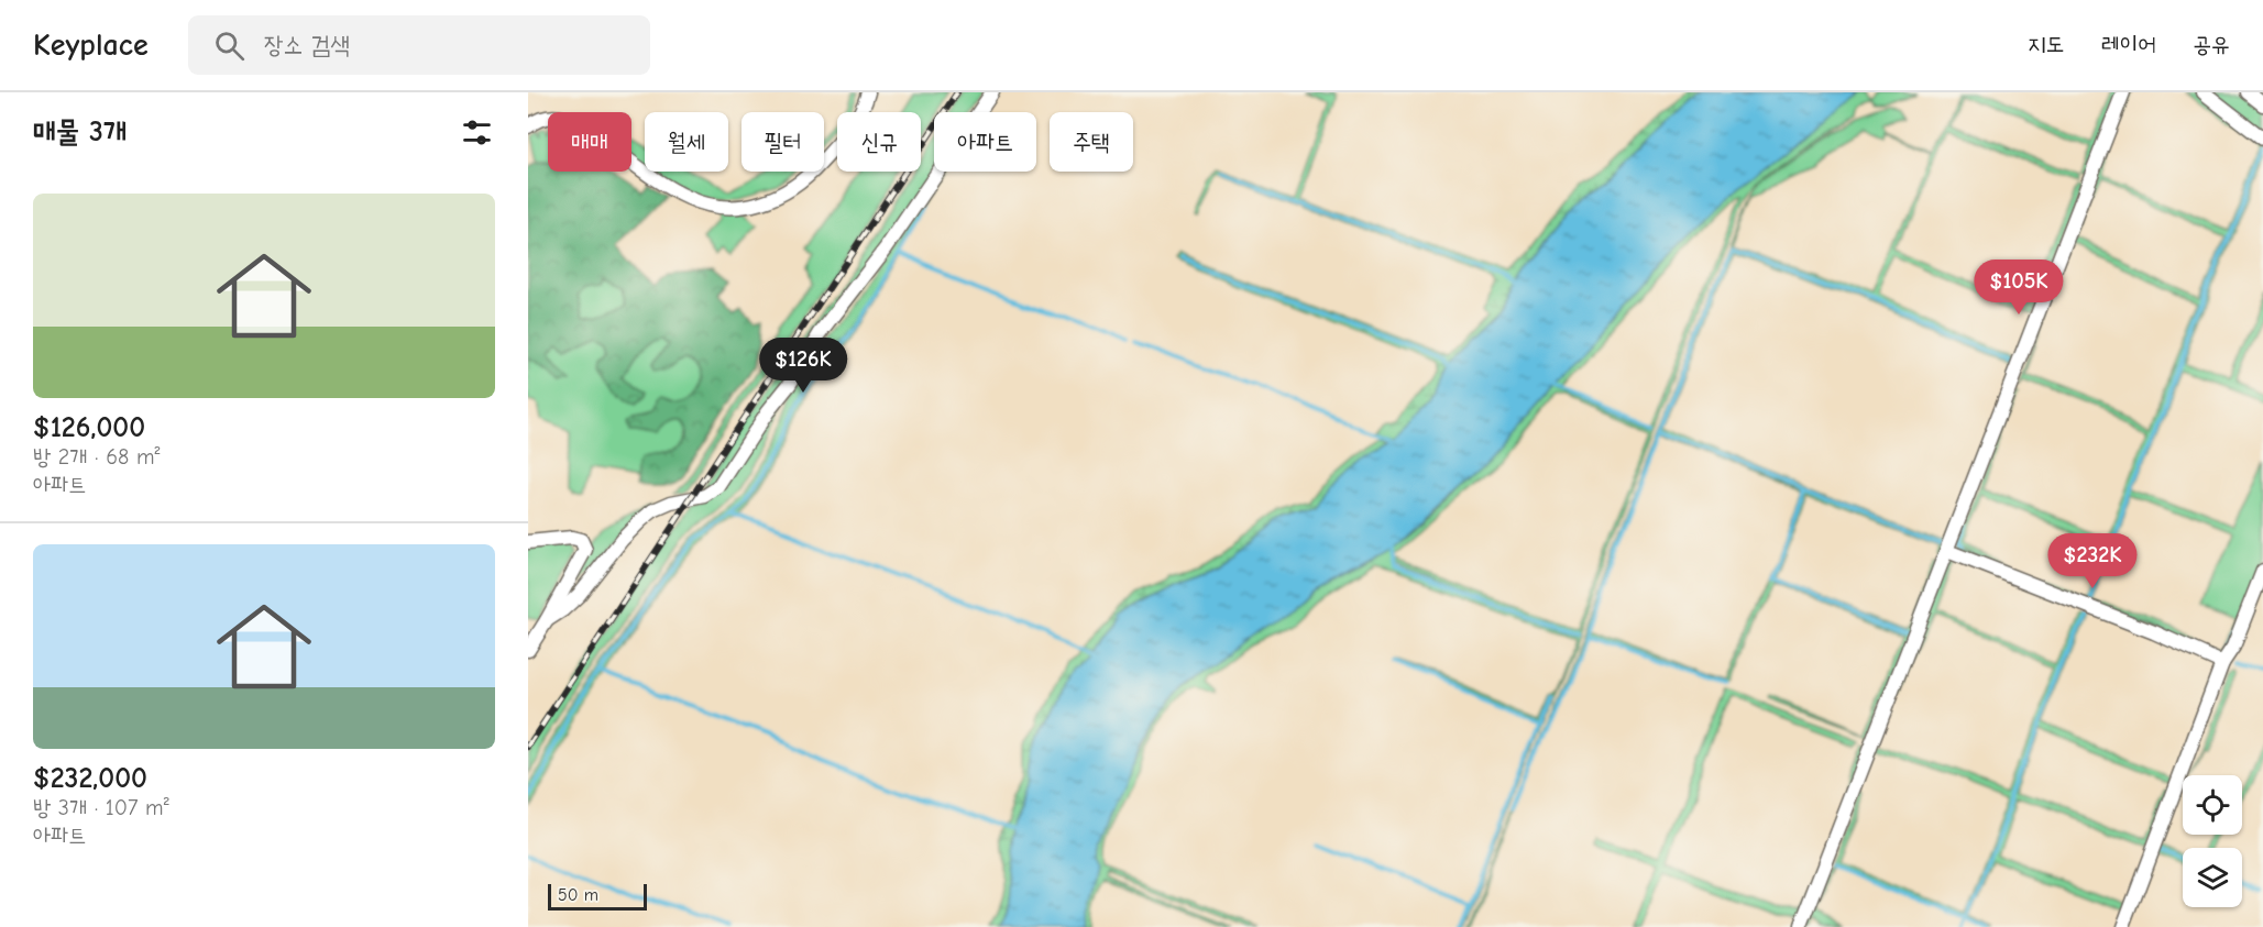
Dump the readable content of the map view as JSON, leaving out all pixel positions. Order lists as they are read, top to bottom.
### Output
{
  "scale_bar": "50 m",
  "page": {
    "header": "Keyplace",
    "search": "장소 검색",
    "nav": ["지도", "레이어", "공유"],
    "heading": "매물 3개",
    "chip": [
      "매매",
      "월세",
      "필터",
      "신규",
      "아파트",
      "주택"
    ],
    "list": [
      {
        "name": "$126,000",
        "note": "방 2개 · 68 m² · 아파트"
      },
      {
        "name": "$232,000",
        "note": "방 3개 · 107 m² · 아파트"
      }
    ],
    "price": ["$105K", "$126K", "$232K"],
    "scale": "50 m"
  }
}
